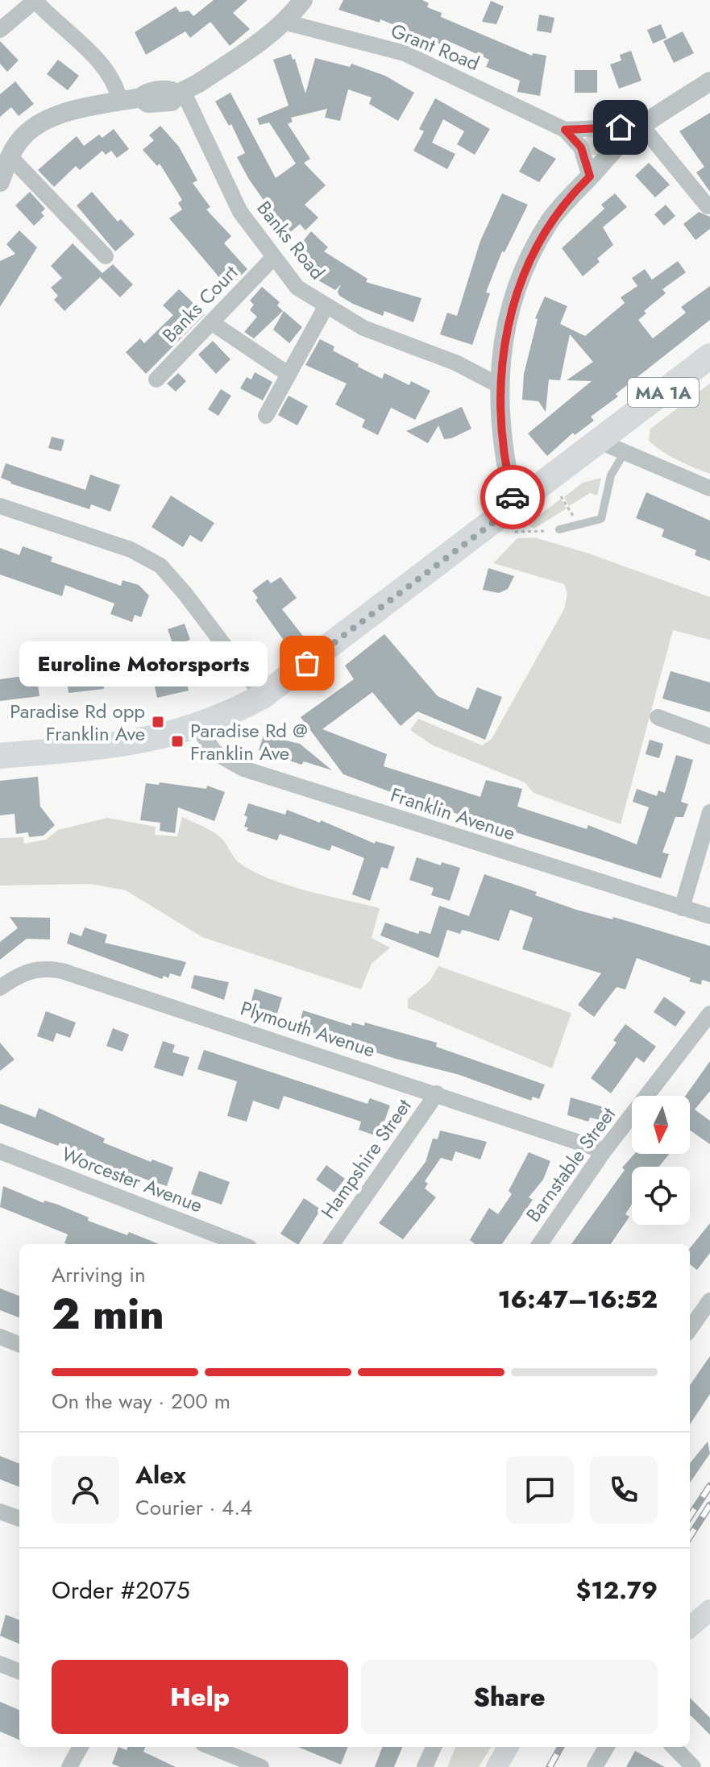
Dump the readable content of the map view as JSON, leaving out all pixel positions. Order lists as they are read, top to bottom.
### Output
{
  "streets": {
    "highway": ["MA 1A"],
    "street": [
      "Grant Road",
      "Banks Road",
      "Banks Court",
      "Franklin Avenue",
      "Plymouth Avenue",
      "Hampshire Street",
      "Barnstable Street",
      "Worcester Avenue"
    ]
  },
  "crossings": [
    ["Banks Road", "Banks Court"],
    ["MA 1A", "Franklin Avenue"],
    ["Plymouth Avenue", "Hampshire Street"],
    ["Plymouth Avenue", "Barnstable Street"]
  ],
  "places": {
    "other": ["Euroline Motorsports"],
    "transit": ["Paradise Rd opp Franklin Ave", "Paradise Rd @ Franklin Ave"]
  },
  "north": "bottom",
  "page": {
    "bubble": "Euroline Motorsports",
    "heading": ["2 min", "Arriving in", "16:47–16:52"],
    "panel": [
      "Alex",
      "Courier · 4.4",
      "Order #2075",
      "$12.79"
    ],
    "bar": "On the way · 200 m",
    "buttons": ["Help", "Share"]
  }
}
